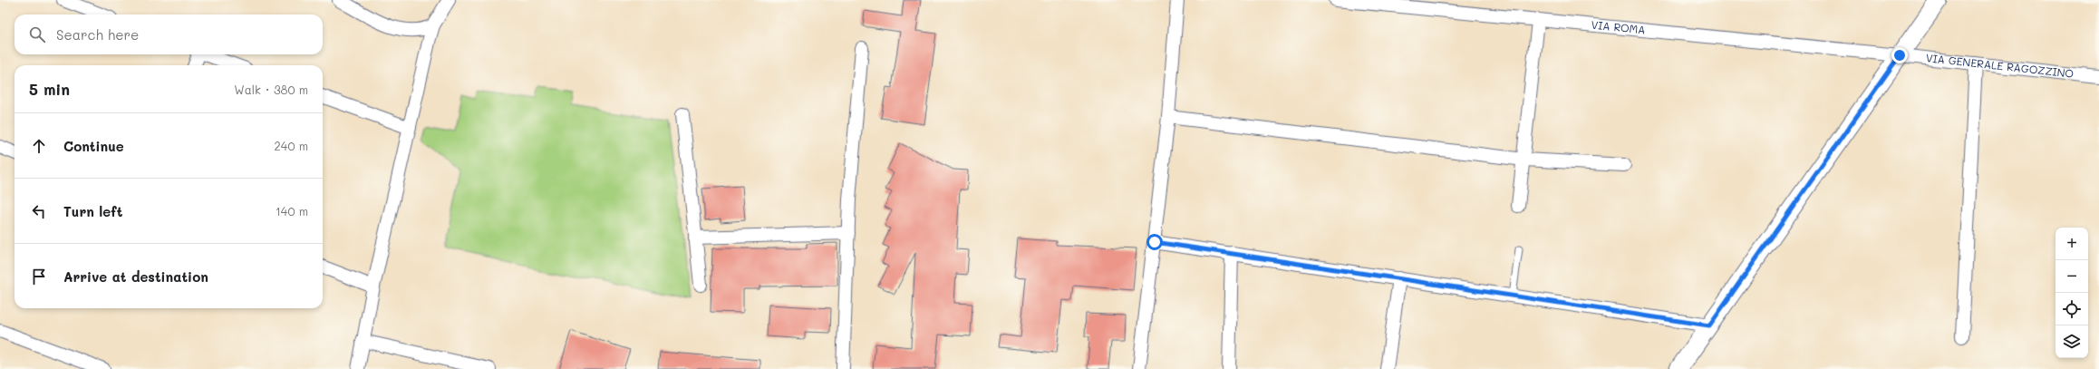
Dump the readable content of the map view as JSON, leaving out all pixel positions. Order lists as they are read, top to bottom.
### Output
{
  "streets": {
    "street": ["VIA ROMA", "VIA GENERALE RAGOZZINO"]
  },
  "crossings": [
    ["VIA ROMA", "VIA GENERALE RAGOZZINO"]
  ],
  "page": {
    "search": "Search here",
    "heading": ["5 min", "Walk · 380 m"],
    "list": [
      ["Continue", "240 m"],
      ["Turn left", "140 m"],
      "Arrive at destination"
    ],
    "map_buttons": ["+", "−"]
  }
}
